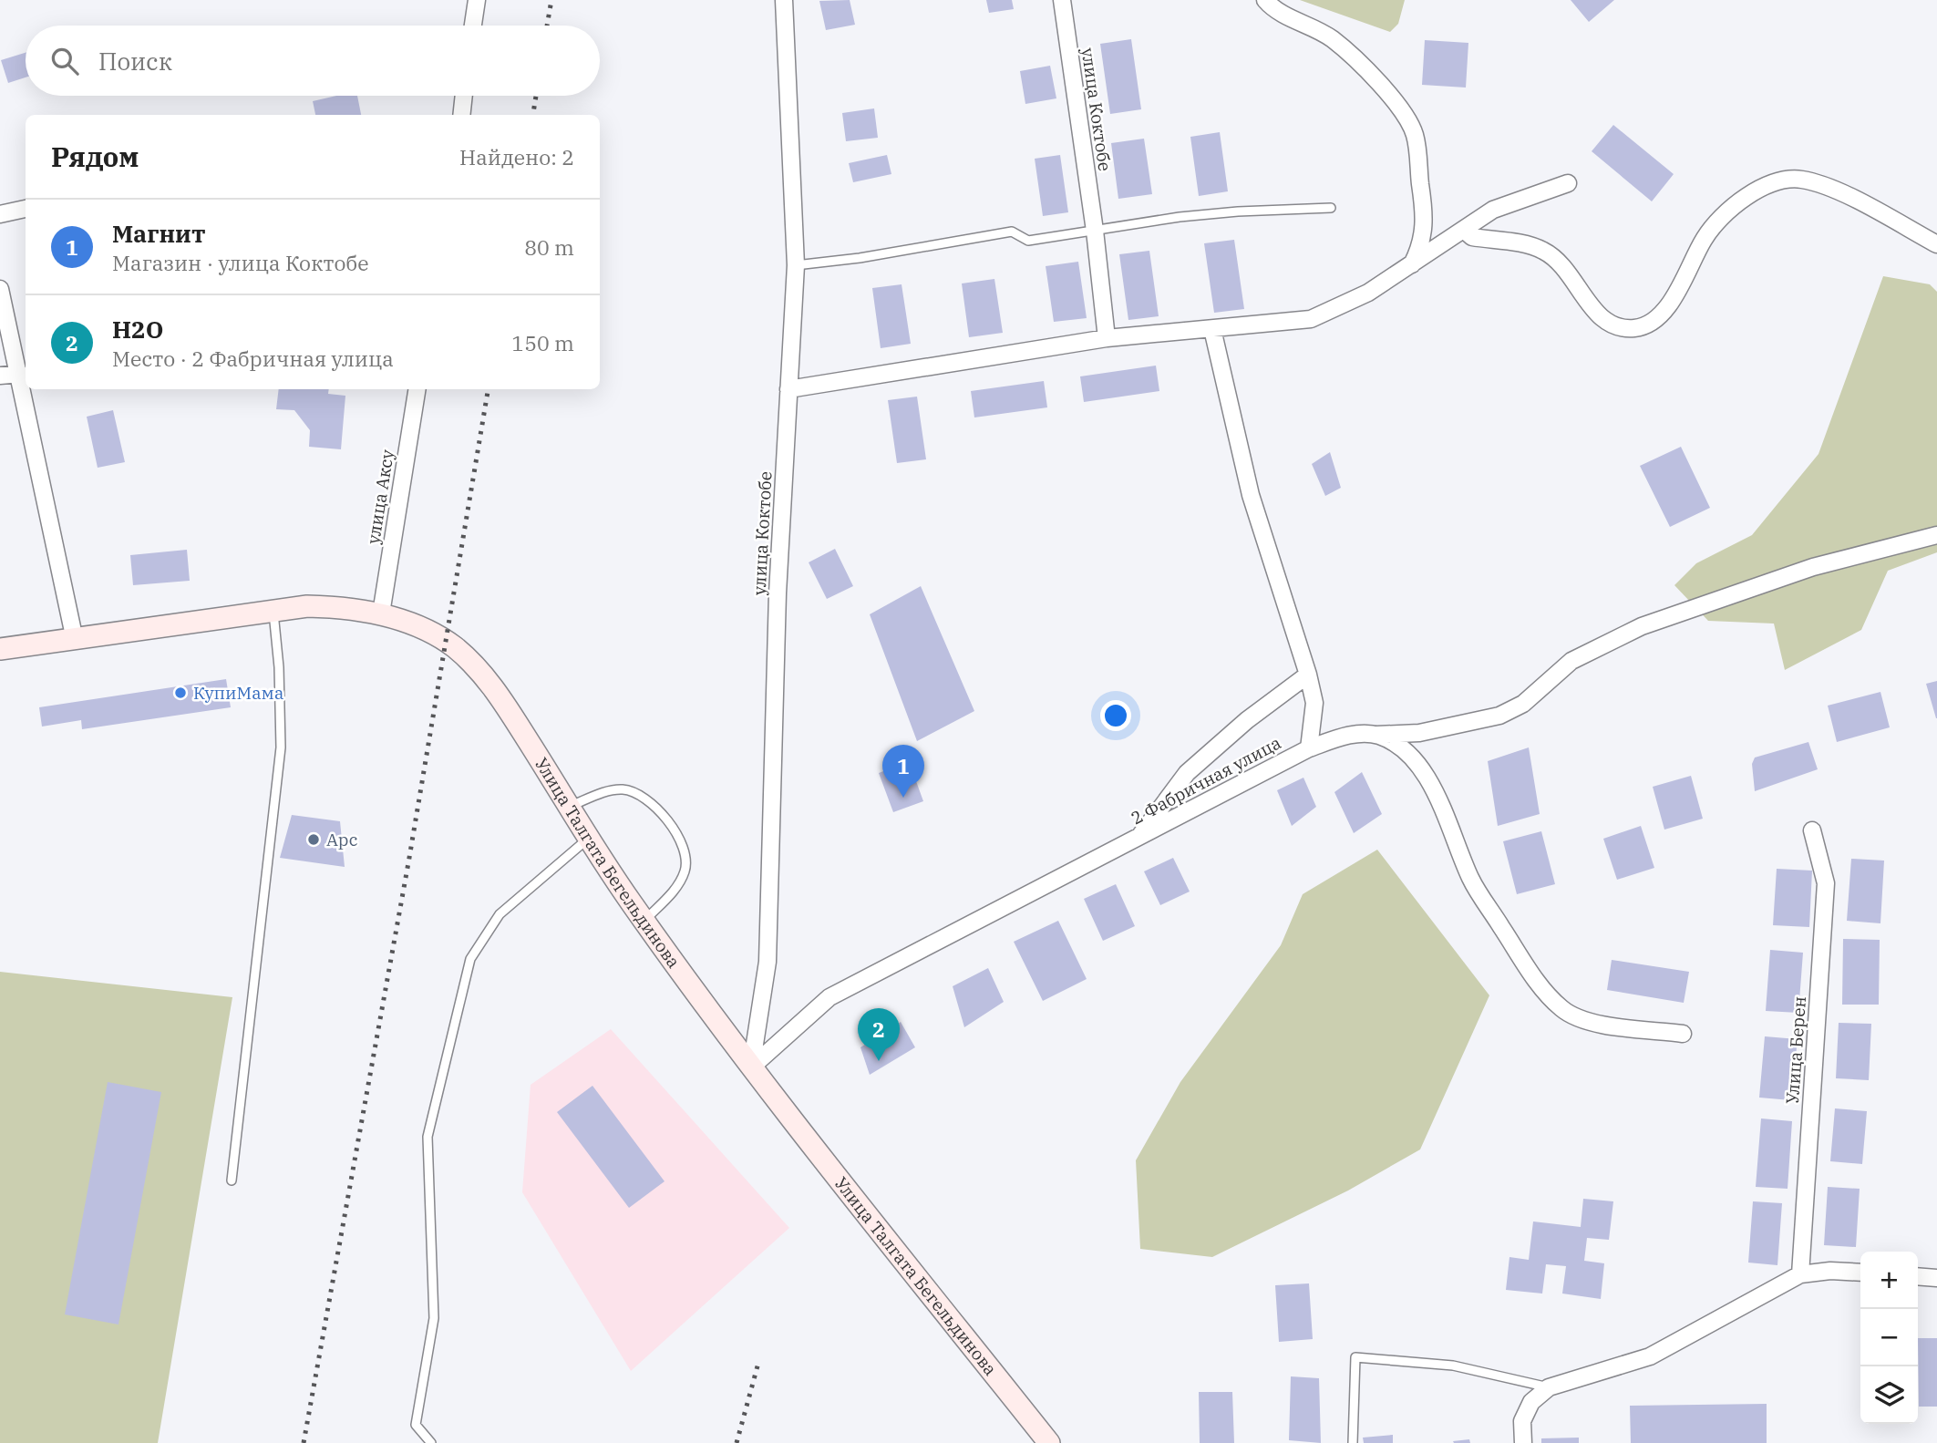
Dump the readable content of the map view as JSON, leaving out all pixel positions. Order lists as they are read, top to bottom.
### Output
{
  "streets": {
    "street": [
      "улица Коктобе",
      "улица Аксу",
      "2 Фабричная улица",
      "Улица Талгата Бегельдинова",
      "Улица Берен"
    ]
  },
  "crossings": [
    ["улица Коктобе", "2 Фабричная улица"],
    ["улица Коктобе", "Улица Талгата Бегельдинова"],
    ["улица Аксу", "Улица Талгата Бегельдинова"],
    ["2 Фабричная улица", "Улица Талгата Бегельдинова"]
  ],
  "places": ["КупиМама", "Арс"],
  "page": {
    "search": "Поиск",
    "heading": ["Рядом", "Найдено: 2"],
    "list": [
      {
        "mark": "1",
        "name": "Магнит",
        "note": "Магазин · улица Коктобе",
        "value": "80 m"
      },
      {
        "mark": "2",
        "name": "H2O",
        "note": "Место · 2 Фабричная улица",
        "value": "150 m"
      }
    ],
    "pins": ["1", "2"],
    "map_buttons": ["+", "−"]
  }
}
